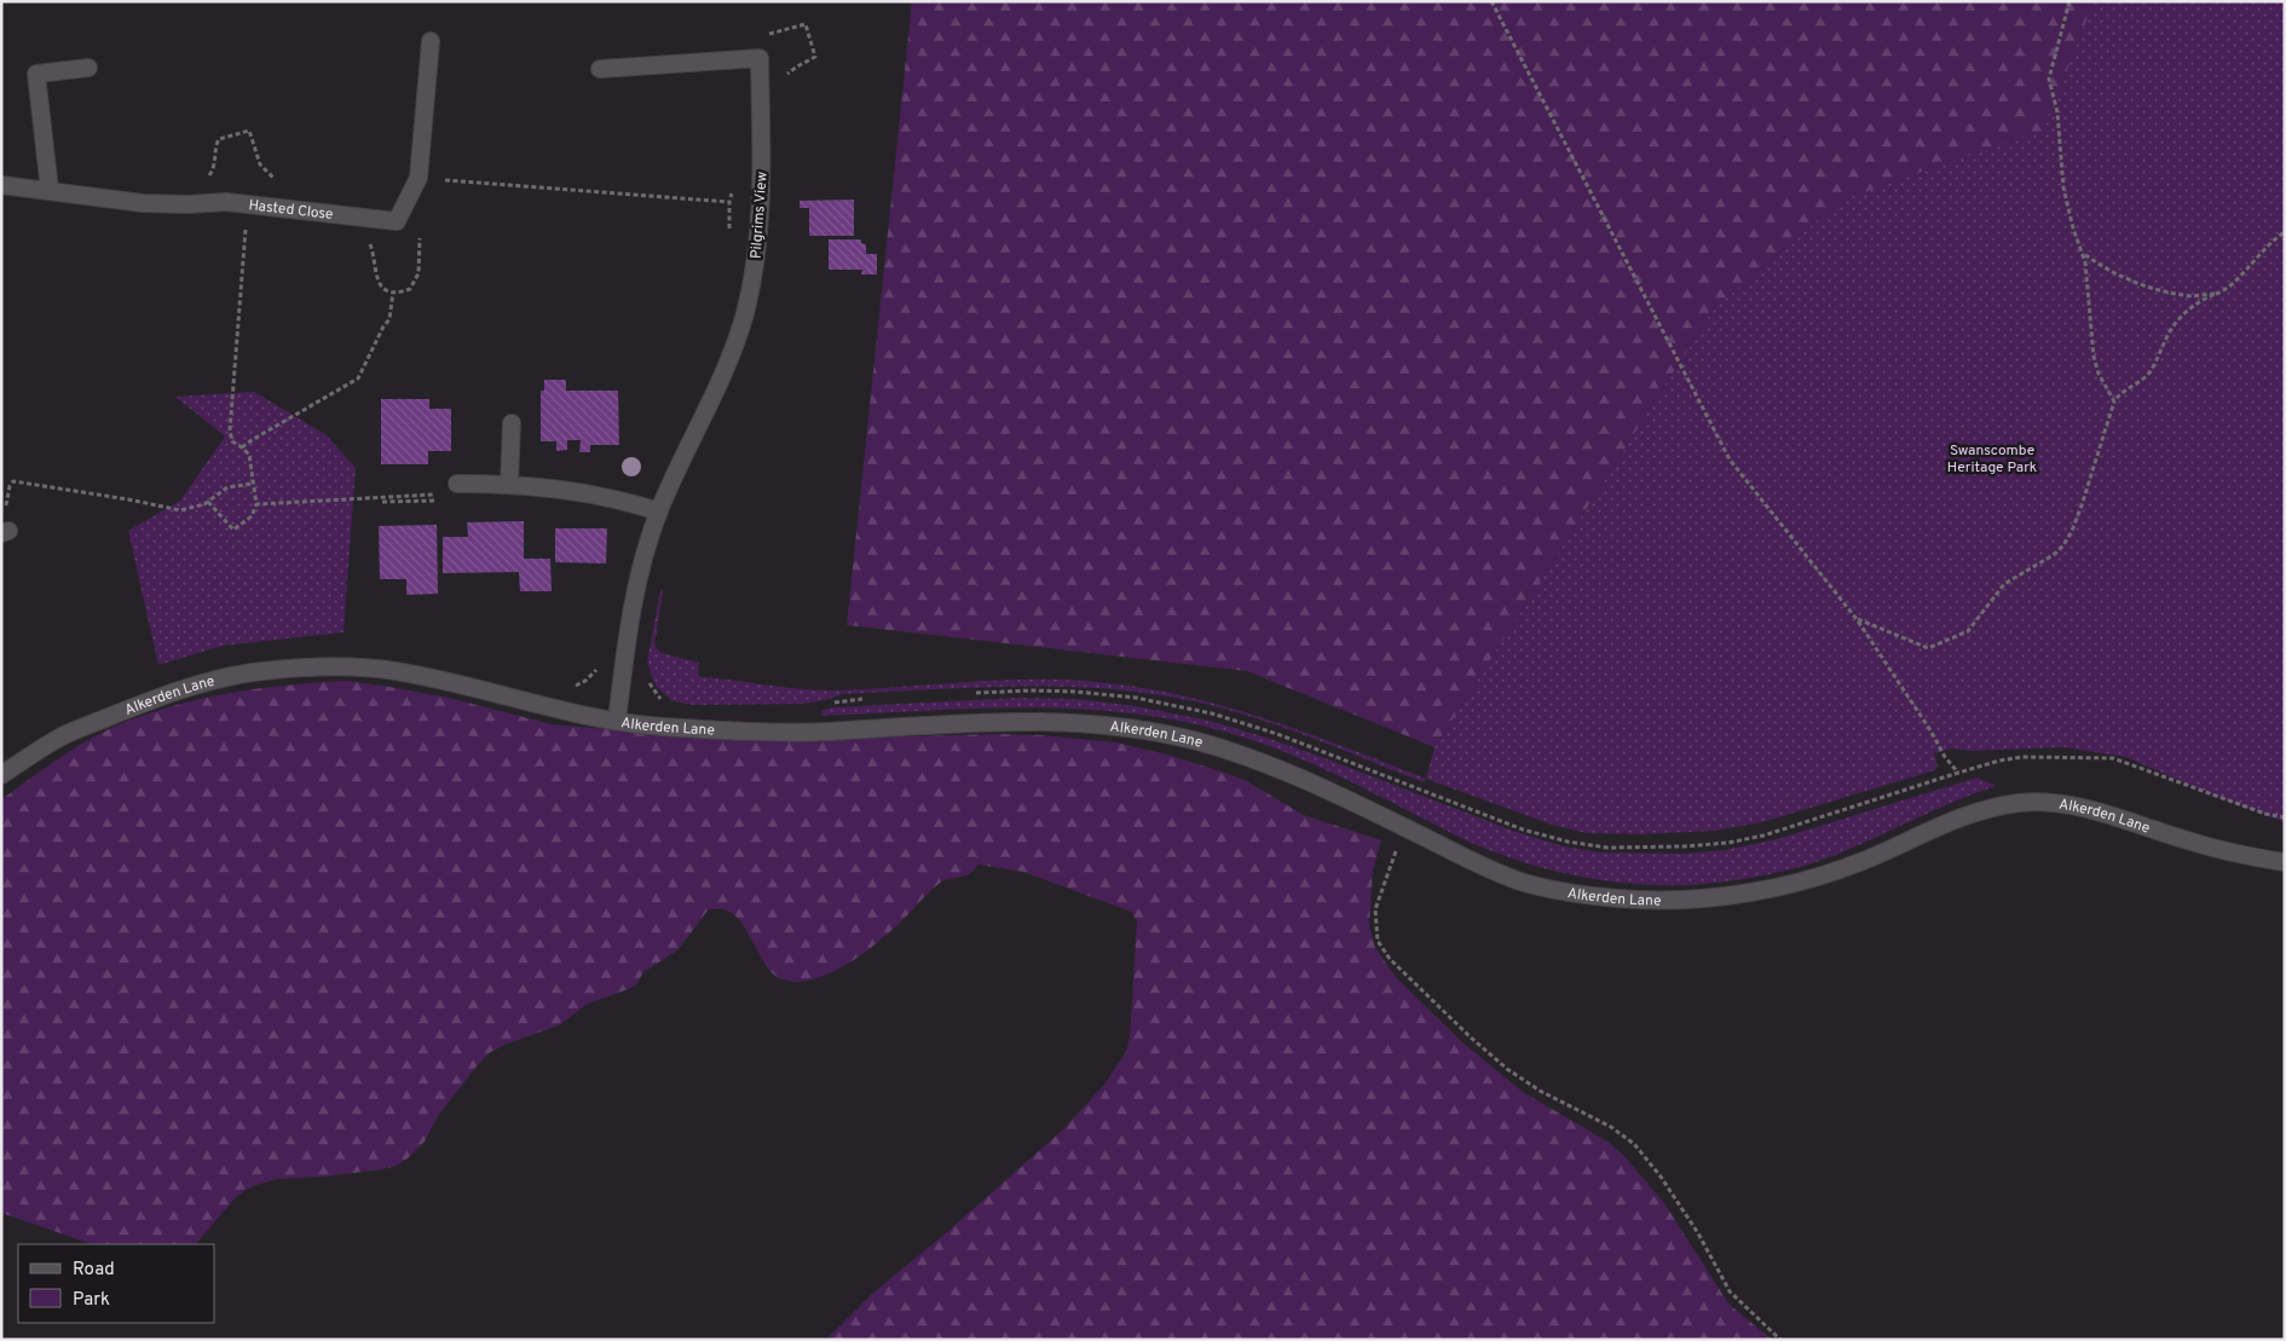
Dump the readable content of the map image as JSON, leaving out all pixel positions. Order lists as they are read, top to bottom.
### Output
{
  "streets": {
    "street": ["Hasted Close", "Pilgrims View", "Alkerden Lane"]
  },
  "crossings": [
    ["Pilgrims View", "Alkerden Lane"]
  ],
  "parks": ["Swanscombe Heritage Park"],
  "legend": ["Road", "Park"]
}
